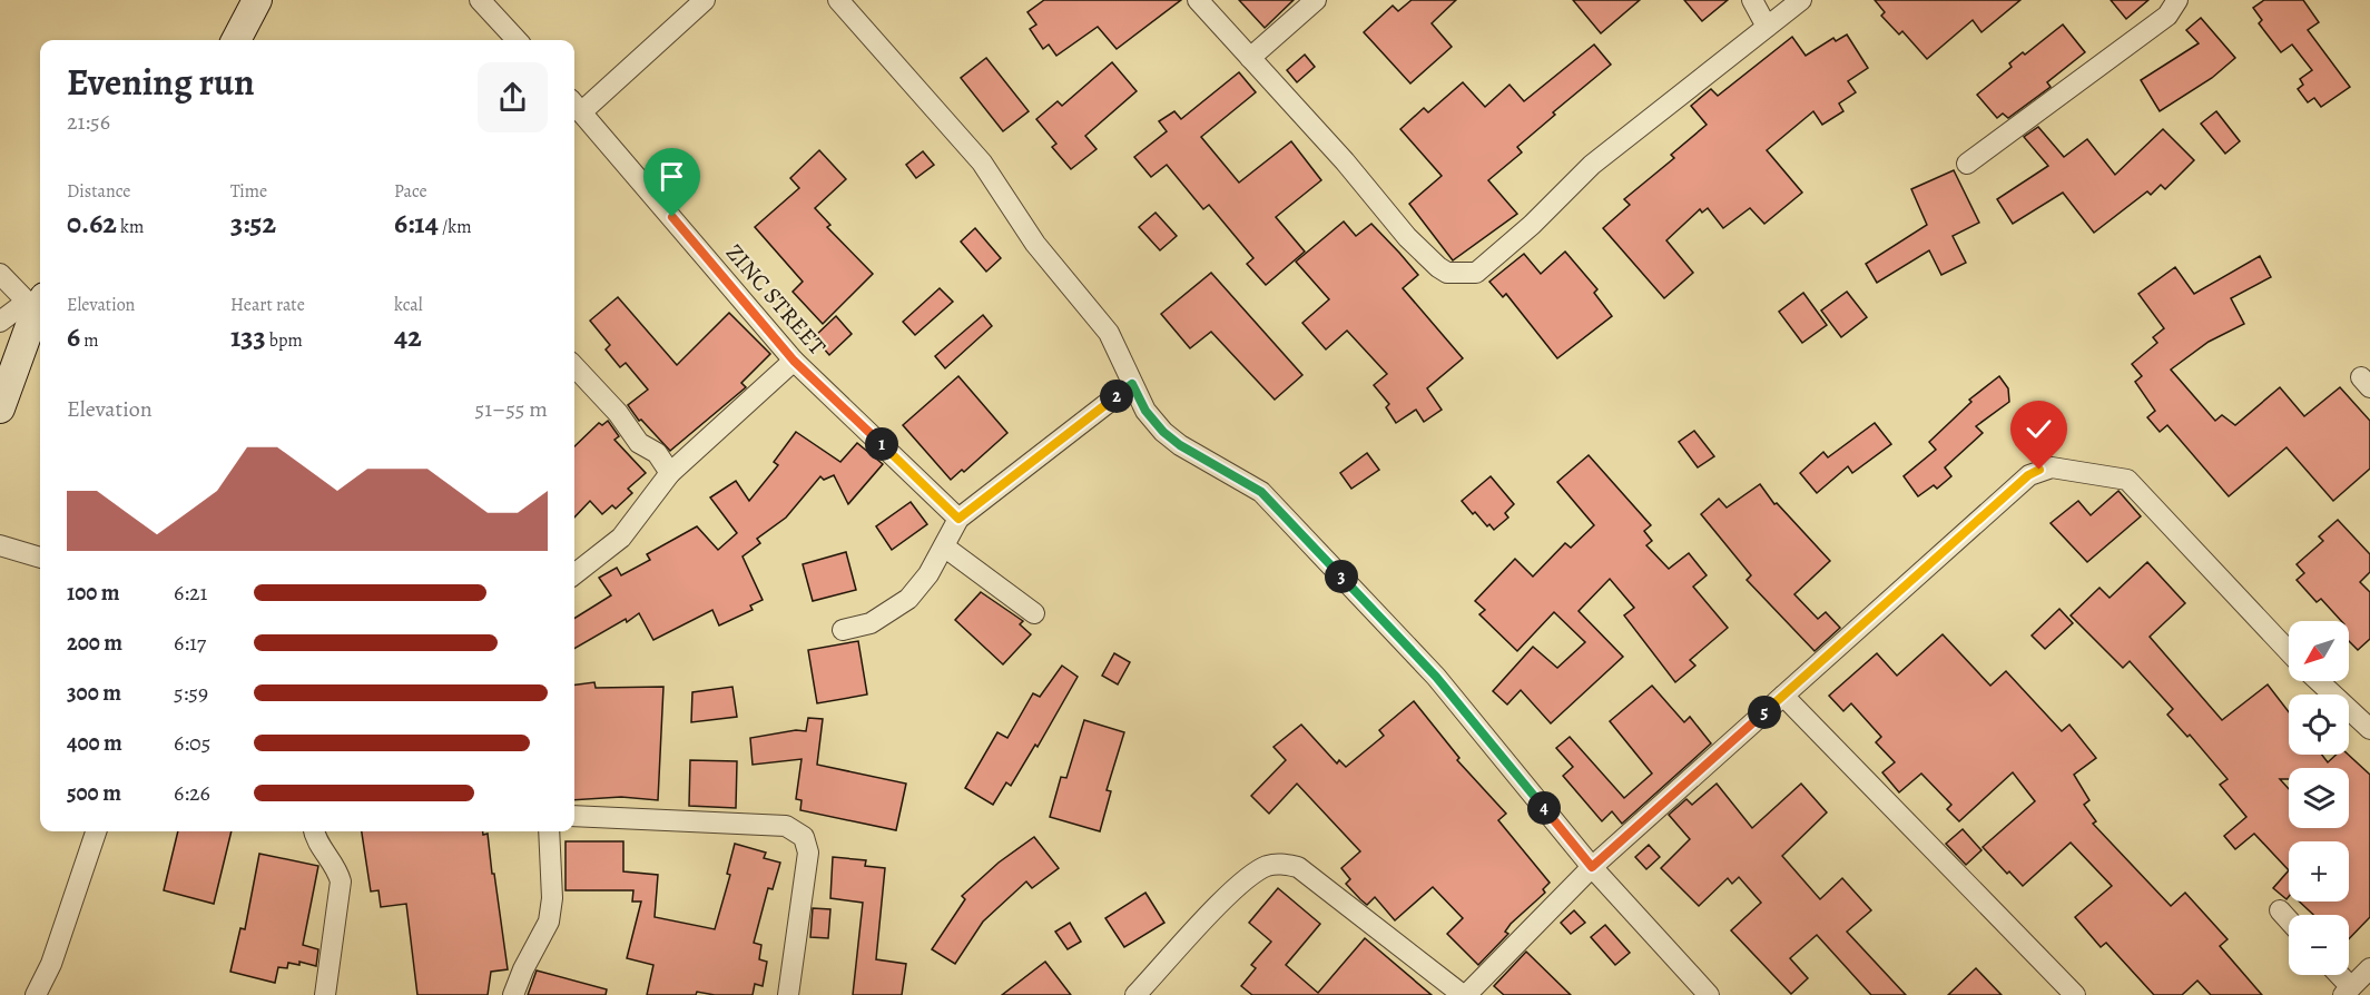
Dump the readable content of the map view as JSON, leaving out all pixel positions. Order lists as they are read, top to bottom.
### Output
{
  "streets": {
    "street": ["ZINC STREET"]
  },
  "north": "bottom left",
  "page": {
    "heading": ["Evening run", "21:56"],
    "stats": [
      ["Distance", "0.62 km"],
      ["Time", "3:52"],
      ["Pace", "6:14 /km"],
      ["Elevation", "6 m"],
      ["Heart rate", "133 bpm"],
      ["kcal", "42"]
    ],
    "pins": [
      "2",
      "1",
      "3",
      "5",
      "4"
    ],
    "chart": ["Elevation", "51–55 m"],
    "list": [
      {
        "name": "100 m",
        "note": "6:21"
      },
      {
        "name": "200 m",
        "note": "6:17"
      },
      {
        "name": "300 m",
        "note": "5:59"
      },
      {
        "name": "400 m",
        "note": "6:05"
      },
      {
        "name": "500 m",
        "note": "6:26"
      }
    ],
    "map_buttons": ["+", "−"]
  }
}
